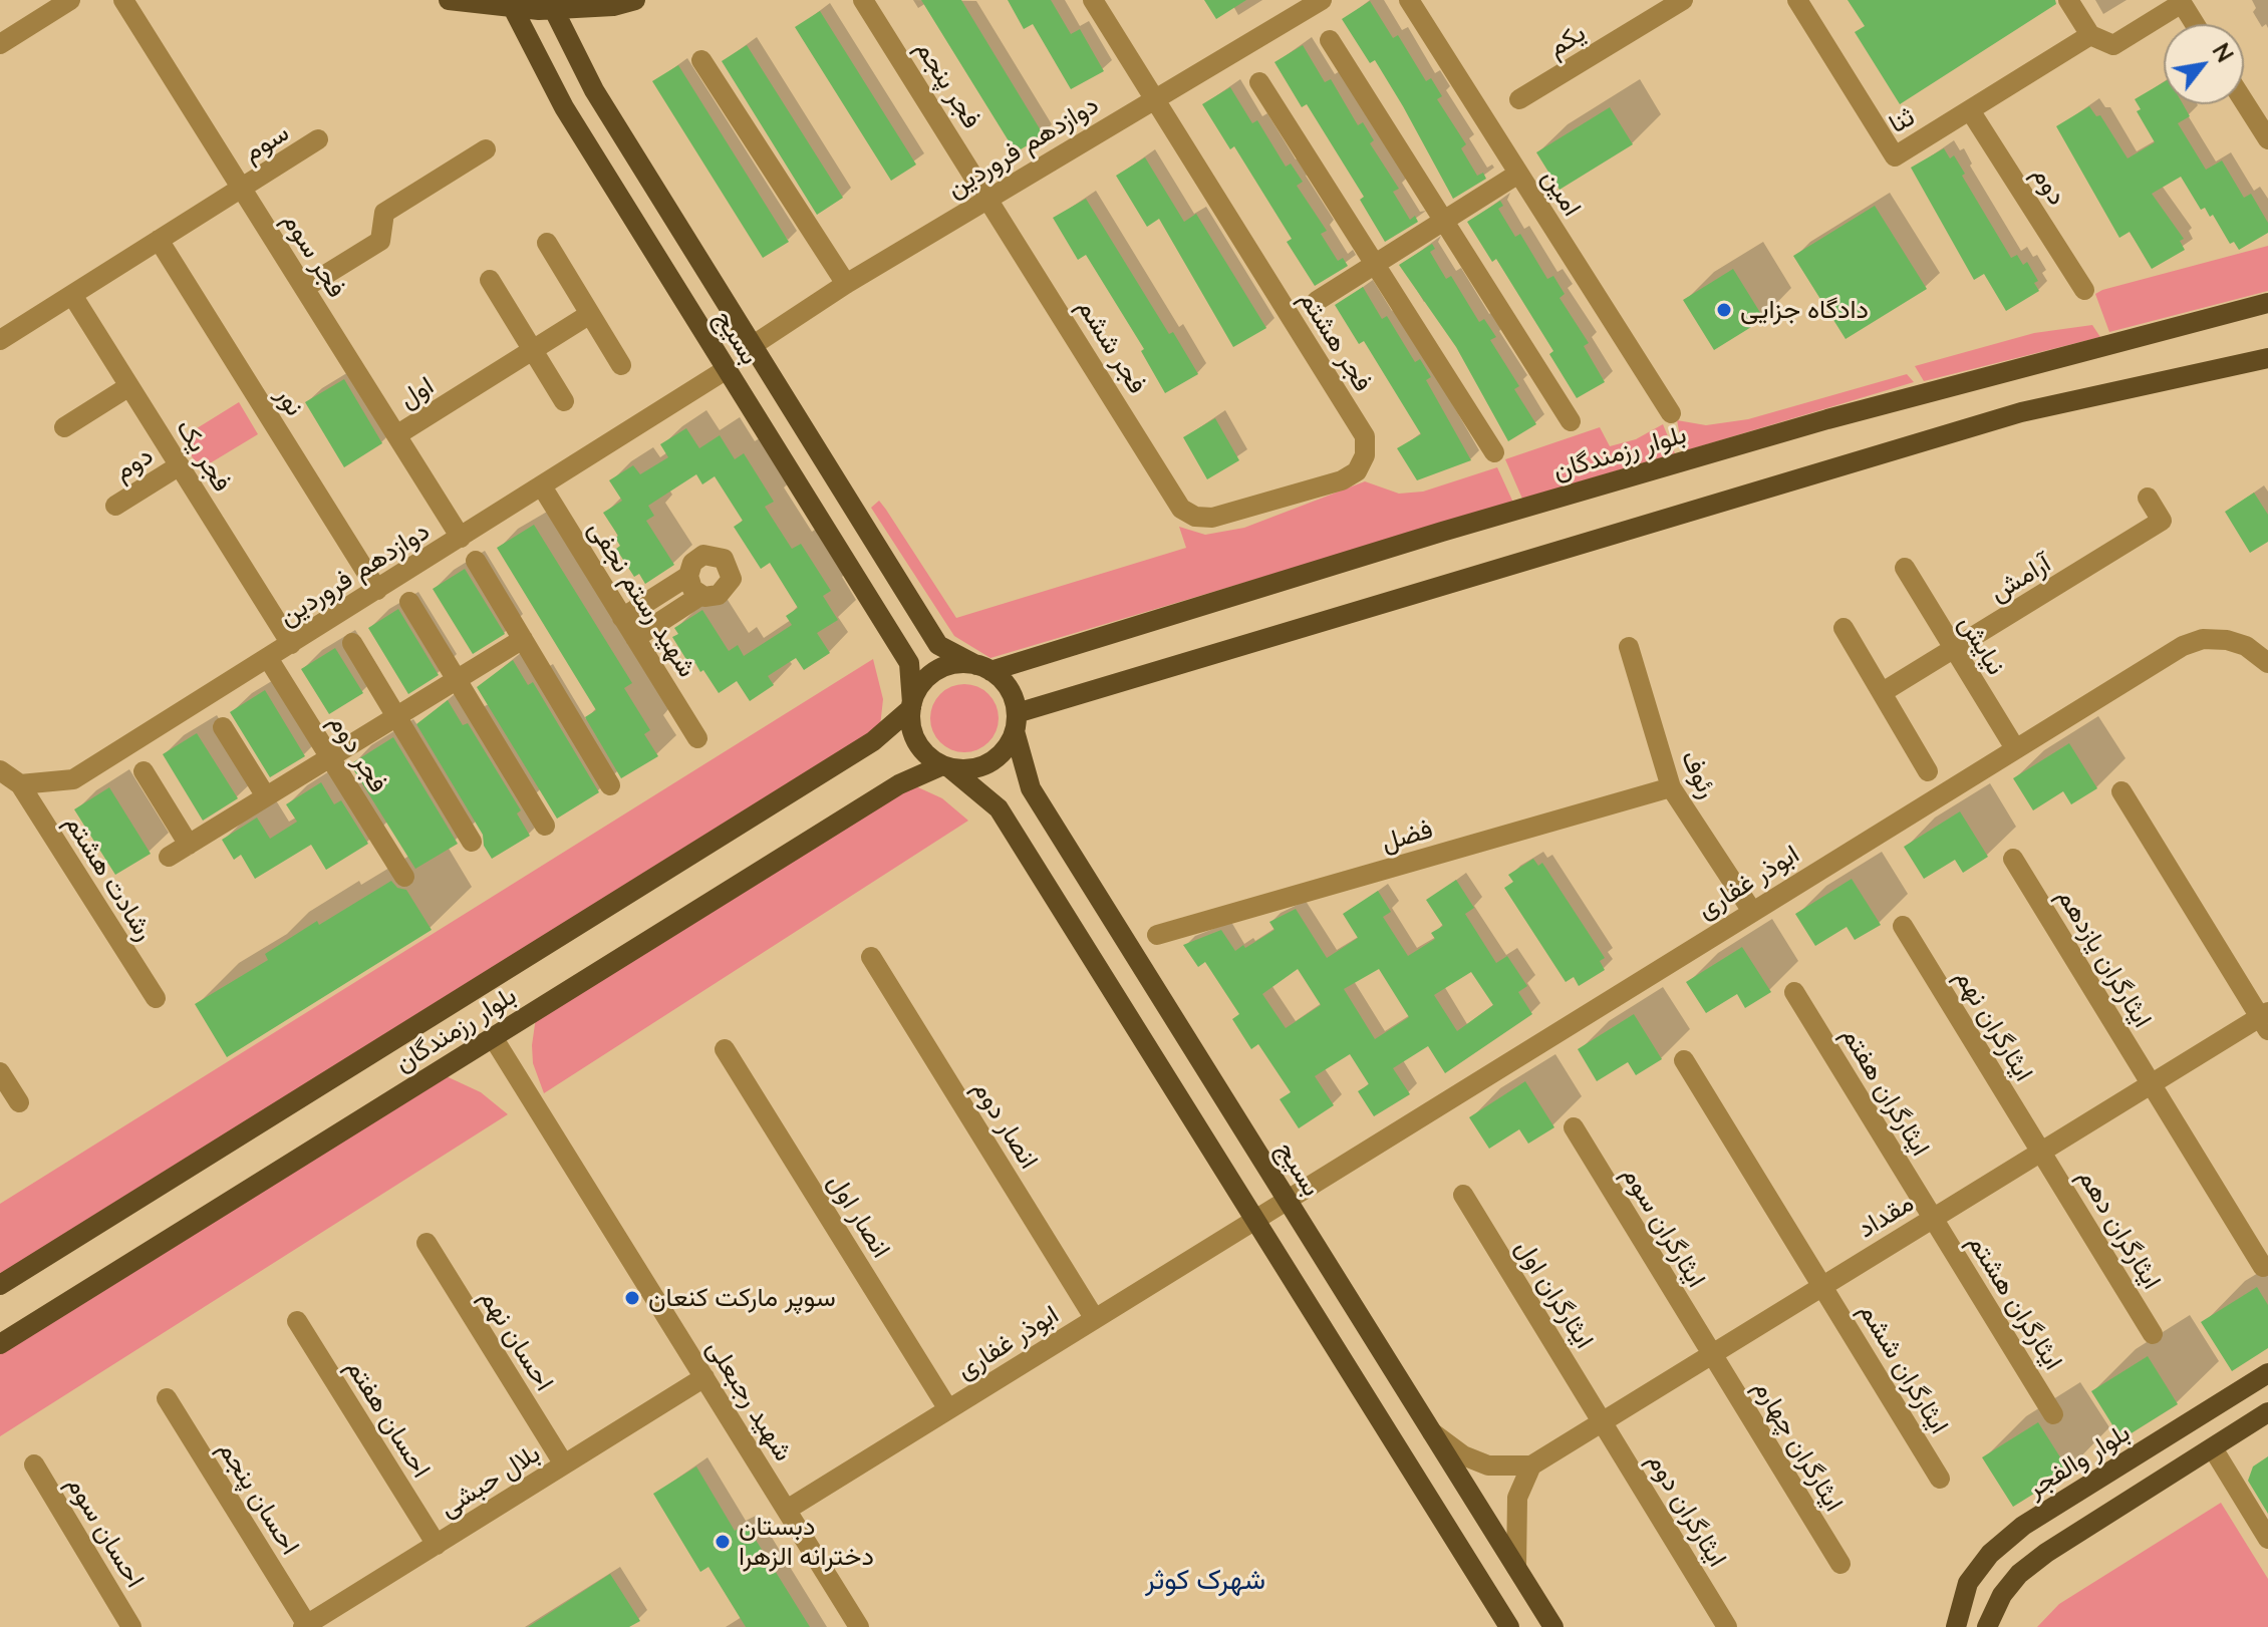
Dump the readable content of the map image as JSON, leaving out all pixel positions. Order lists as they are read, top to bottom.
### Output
{
  "streets": {
    "main road": ["بسیج", "بلوار رزمندگان", "بلوار والفجر"],
    "street": [
      "یکم",
      "فجر پنجم",
      "ثنا",
      "سوم",
      "دوازدهم فروردین",
      "دوم",
      "امین",
      "فجر سوم",
      "فجر هشتم",
      "فجر ششم",
      "اول",
      "نور",
      "فجر یک",
      "آرامش",
      "شهید رستم نجفی",
      "نیایش",
      "فجر دوم",
      "رئوف",
      "فضل",
      "رشادت هشتم",
      "ابوذر غفاری",
      "ایثارگران یازدهم",
      "ایثارگران نهم",
      "ایثارگران هفتم",
      "انصار دوم",
      "انصار اول",
      "مقداد",
      "ایثارگران سوم",
      "ایثارگران دهم",
      "ایثارگران اول",
      "ایثارگران هشتم",
      "احسان نهم",
      "ایثارگران ششم",
      "شهید رجبعلی",
      "احسان هفتم",
      "ایثارگران چهارم",
      "بلال حبشی",
      "احسان پنجم",
      "ایثارگران دوم",
      "احسان سوم"
    ]
  },
  "crossings": [
    ["فجر پنجم", "دوازدهم فروردین"],
    ["فجر پنجم", "فجر ششم"],
    ["ثنا", "دوم"],
    ["سوم", "فجر سوم"],
    ["سوم", "نور"],
    ["سوم", "فجر یک"],
    ["دوازدهم فروردین", "فجر سوم"],
    ["دوازدهم فروردین", "بسیج"],
    ["دوازدهم فروردین", "فجر هشتم"],
    ["دوازدهم فروردین", "فجر ششم"],
    ["دوازدهم فروردین", "نور"],
    ["دوازدهم فروردین", "فجر یک"],
    ["دوازدهم فروردین", "شهید رستم نجفی"],
    ["دوازدهم فروردین", "فجر دوم"],
    ["دوازدهم فروردین", "رشادت هشتم"],
    ["دوم", "فجر یک"],
    ["فجر سوم", "اول"],
    ["بسیج", "بلوار رزمندگان"],
    ["بسیج", "ابوذر غفاری"],
    ["فجر هشتم", "فجر ششم"],
    ["بلوار رزمندگان", "شهید رجبعلی"],
    ["آرامش", "نیایش"],
    ["نیایش", "ابوذر غفاری"],
    ["رئوف", "فضل"],
    ["رئوف", "ابوذر غفاری"],
    ["ابوذر غفاری", "انصار دوم"],
    ["ابوذر غفاری", "انصار اول"],
    ["ابوذر غفاری", "شهید رجبعلی"],
    ["ایثارگران یازدهم", "مقداد"],
    ["ایثارگران نهم", "مقداد"],
    ["ایثارگران نهم", "ایثارگران دهم"],
    ["ایثارگران هفتم", "مقداد"],
    ["ایثارگران هفتم", "ایثارگران هشتم"],
    ["مقداد", "ایثارگران سوم"],
    ["مقداد", "ایثارگران دهم"],
    ["مقداد", "ایثارگران اول"],
    ["مقداد", "ایثارگران هشتم"],
    ["مقداد", "ایثارگران ششم"],
    ["مقداد", "ایثارگران چهارم"],
    ["مقداد", "ایثارگران دوم"],
    ["ایثارگران سوم", "ایثارگران چهارم"],
    ["ایثارگران اول", "ایثارگران دوم"],
    ["احسان نهم", "بلال حبشی"],
    ["شهید رجبعلی", "بلال حبشی"],
    ["احسان هفتم", "بلال حبشی"],
    ["بلال حبشی", "احسان پنجم"]
  ],
  "districts": ["شهرک کوثر"],
  "places": ["دادگاه جزایی", "سوپر مارکت کنعان", "دبستان دخترانه الزهرا"],
  "north": "top right"
}
